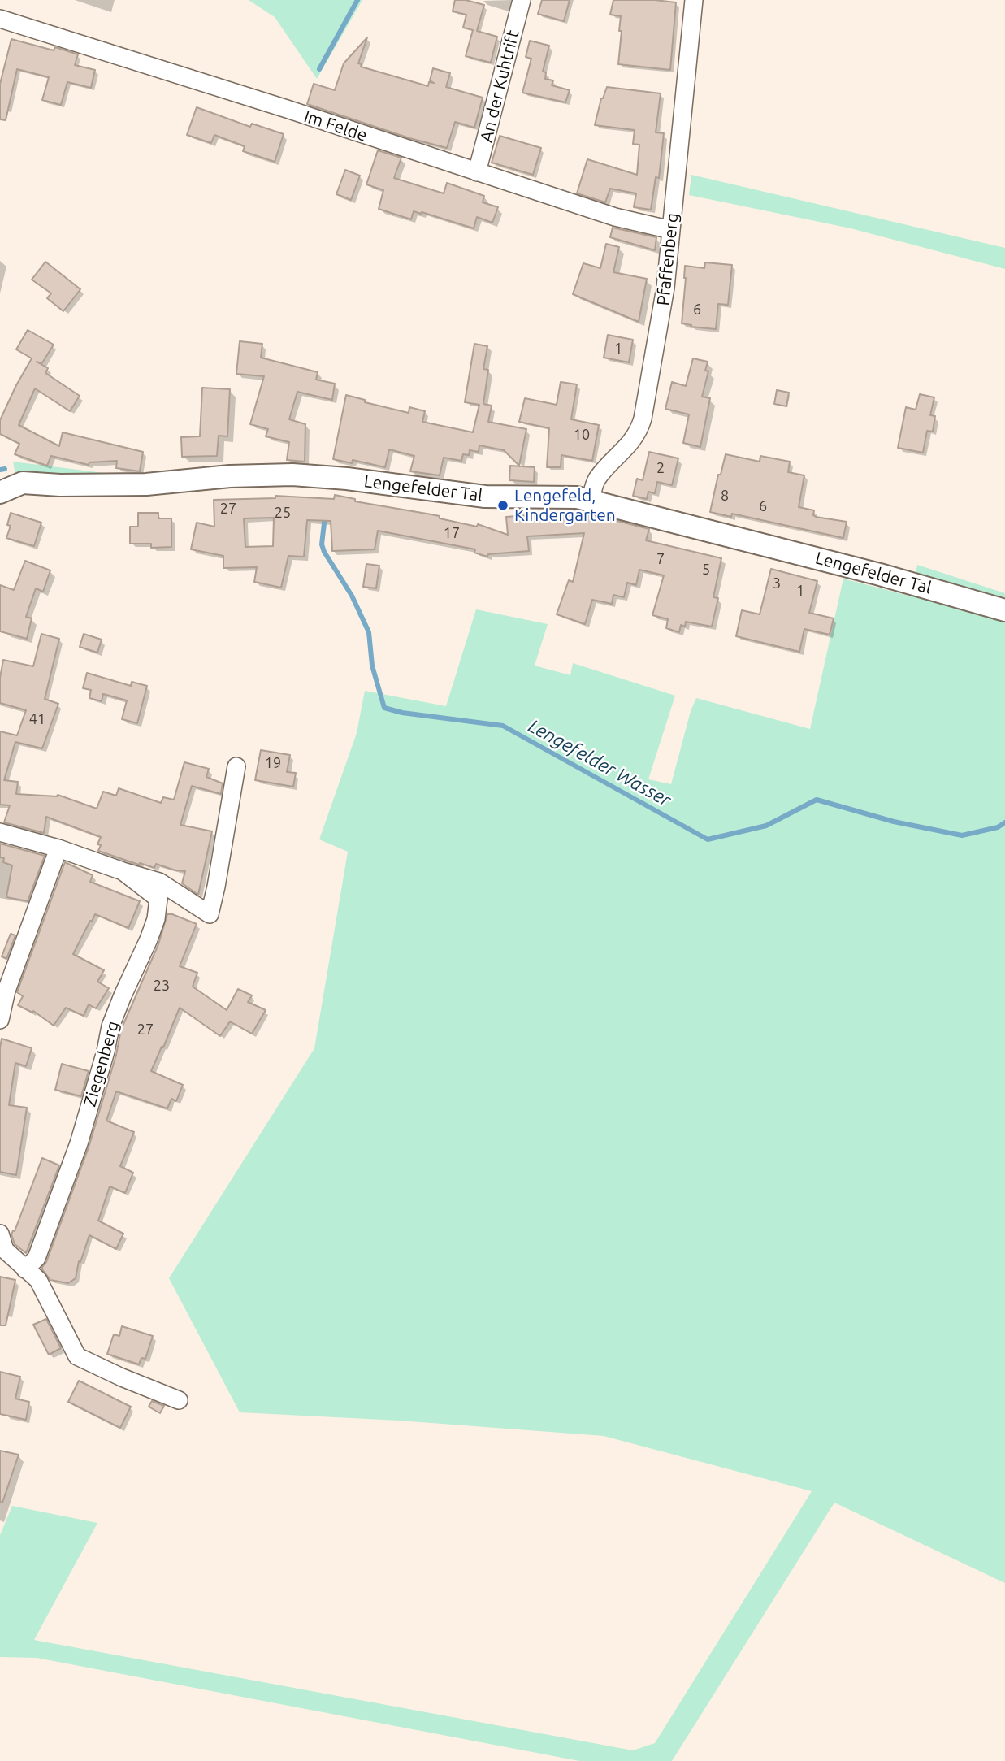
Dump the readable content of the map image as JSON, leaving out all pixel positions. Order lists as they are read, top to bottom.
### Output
{
  "streets": {
    "street": [
      "An der Kuhtrift",
      "Im Felde",
      "Pfaffenberg",
      "Lengefelder Tal",
      "Ziegenberg"
    ]
  },
  "crossings": [
    ["An der Kuhtrift", "Im Felde"],
    ["Im Felde", "Pfaffenberg"],
    ["Pfaffenberg", "Lengefelder Tal"]
  ],
  "water": ["Lengefelder Wasser"],
  "places": ["Lengefeld, Kindergarten"],
  "house_numbers": [
    "6",
    "1",
    "10",
    "2",
    "8",
    "6",
    "27",
    "25",
    "17",
    "7",
    "5",
    "3",
    "1",
    "41",
    "19",
    "23",
    "27"
  ]
}
